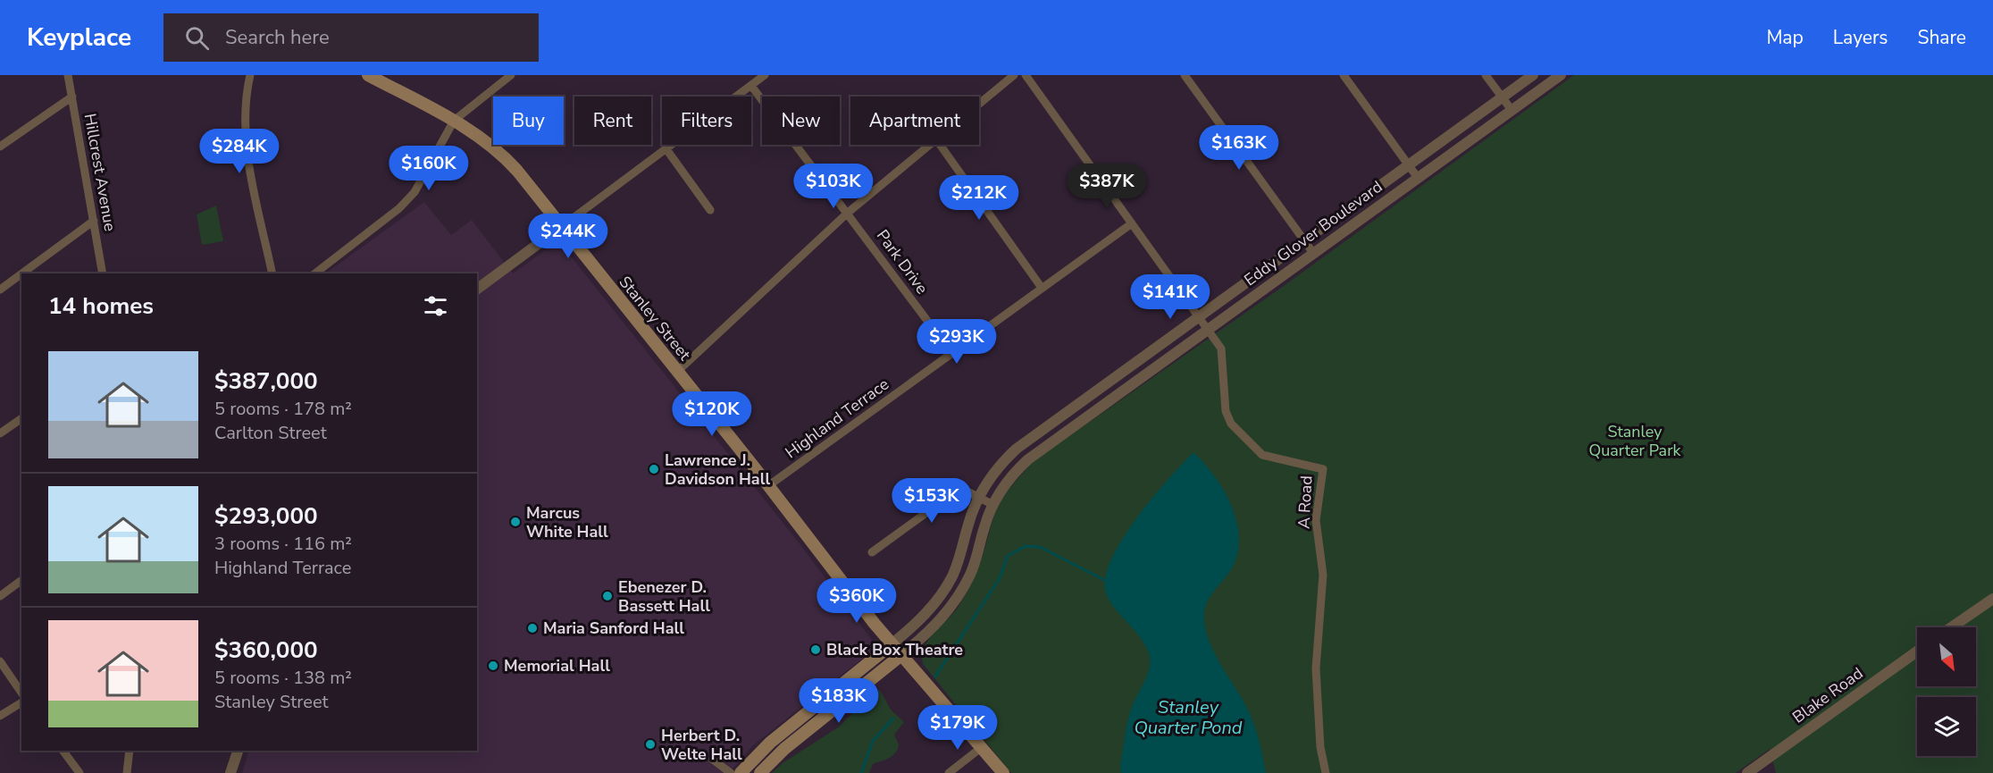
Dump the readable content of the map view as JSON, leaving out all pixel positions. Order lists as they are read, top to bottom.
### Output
{
  "streets": {
    "main road": ["Stanley Street"],
    "street": [
      "Hillcrest Avenue",
      "Eddy Glover Boulevard",
      "Park Drive",
      "Highland Terrace",
      "A Road",
      "Blake Road"
    ]
  },
  "crossings": [
    ["Eddy Glover Boulevard", "Stanley Street"],
    ["Eddy Glover Boulevard", "A Road"],
    ["Park Drive", "Highland Terrace"],
    ["Stanley Street", "Highland Terrace"],
    ["Highland Terrace", "A Road"]
  ],
  "water": ["Stanley Quarter Pond"],
  "parks": ["Stanley Quarter Park"],
  "places": [
    "Lawrence J. Davidson Hall",
    "Marcus White Hall",
    "Ebenezer D. Bassett Hall",
    "Maria Sanford Hall",
    "Black Box Theatre",
    "Memorial Hall",
    "Herbert D. Welte Hall"
  ],
  "north": "bottom right",
  "page": {
    "header": "Keyplace",
    "search": "Search here",
    "nav": ["Map", "Layers", "Share"],
    "chip": [
      "Buy",
      "Rent",
      "Filters",
      "New",
      "Apartment"
    ],
    "price": [
      "$163K",
      "$284K",
      "$160K",
      "$103K",
      "$387K",
      "$212K",
      "$244K",
      "$141K",
      "$293K",
      "$120K",
      "$153K",
      "$360K",
      "$183K",
      "$179K"
    ],
    "heading": "14 homes",
    "list": [
      {
        "name": "$387,000",
        "note": "5 rooms · 178 m² · Carlton Street"
      },
      {
        "name": "$293,000",
        "note": "3 rooms · 116 m² · Highland Terrace"
      },
      {
        "name": "$360,000",
        "note": "5 rooms · 138 m² · Stanley Street"
      }
    ]
  }
}
